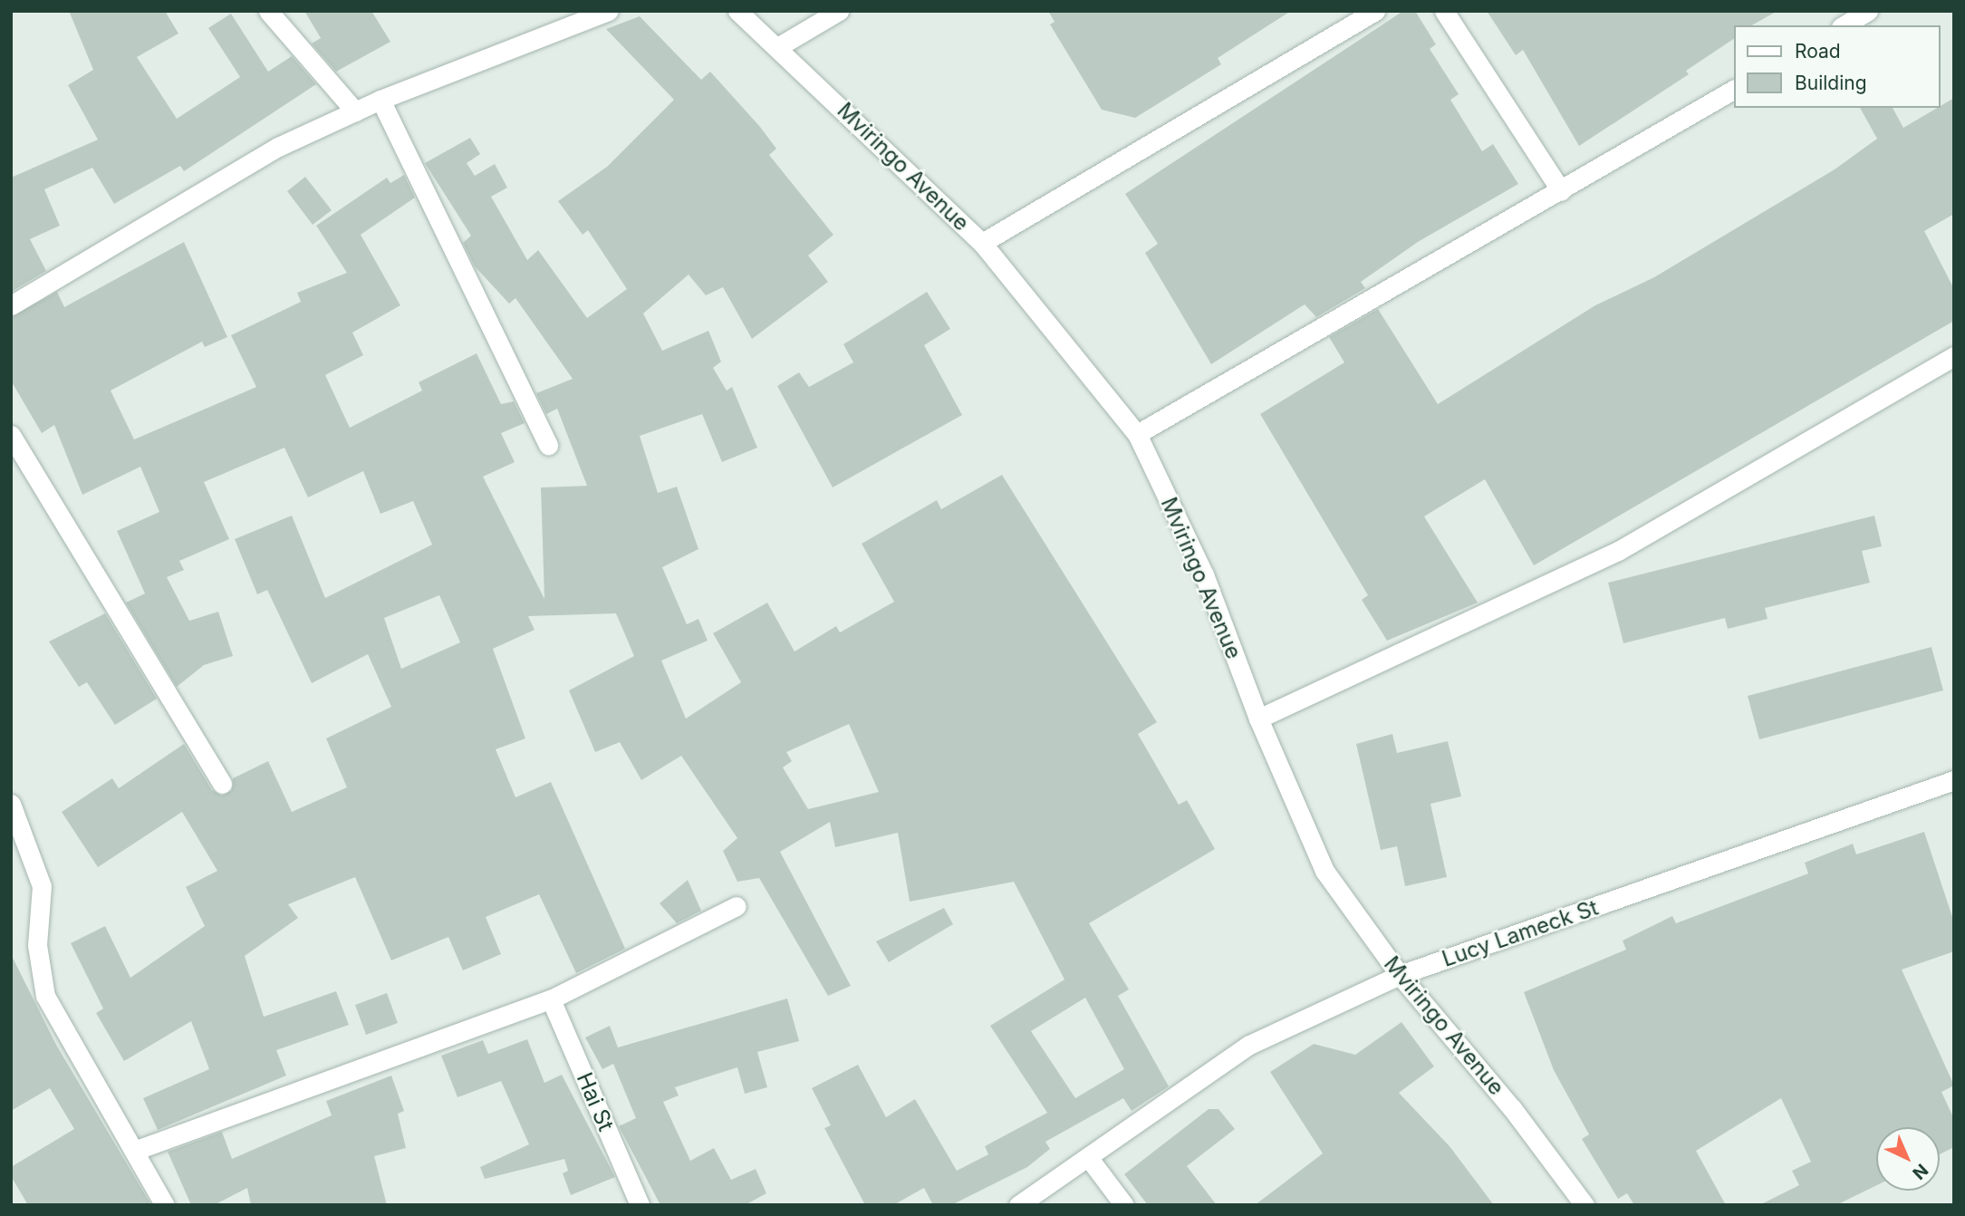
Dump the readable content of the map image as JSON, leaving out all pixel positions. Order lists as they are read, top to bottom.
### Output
{
  "streets": {
    "street": ["Mviringo Avenue", "Lucy Lameck St", "Hai St"]
  },
  "crossings": [
    ["Mviringo Avenue", "Lucy Lameck St"]
  ],
  "legend": ["Road", "Building"],
  "north": "bottom right"
}
